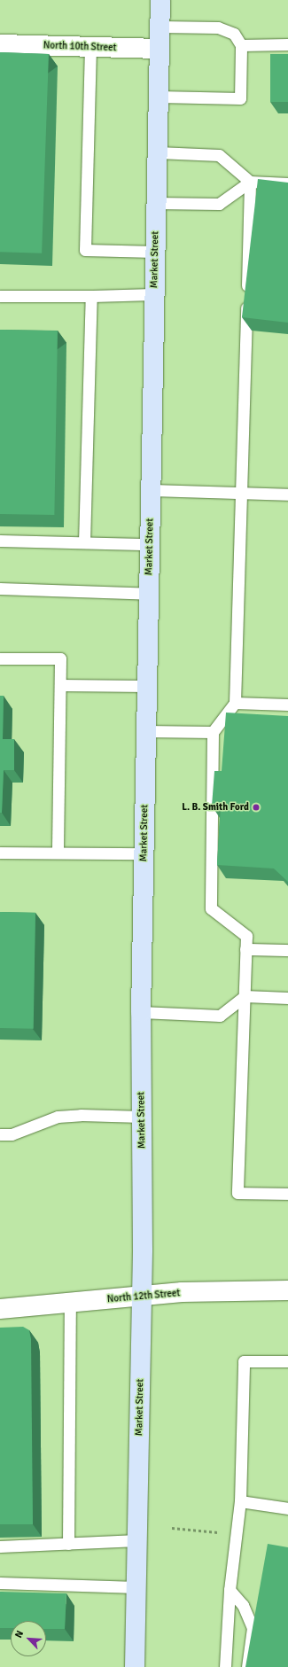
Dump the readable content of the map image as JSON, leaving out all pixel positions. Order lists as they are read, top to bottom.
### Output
{
  "streets": {
    "main road": ["North 10th Street", "Market Street", "North 12th Street"]
  },
  "crossings": [
    ["North 10th Street", "Market Street"],
    ["Market Street", "North 12th Street"]
  ],
  "places": ["L. B. Smith Ford"],
  "north": "top left"
}
